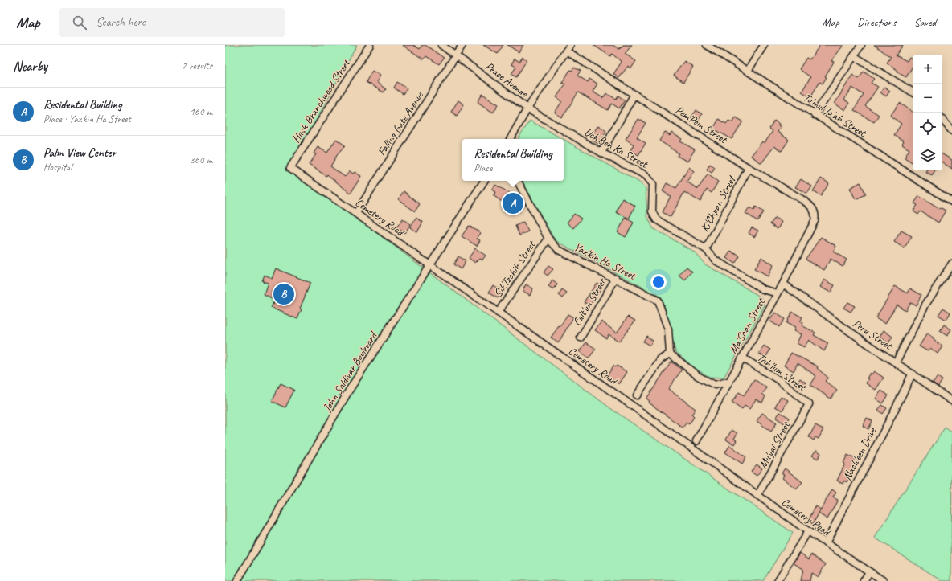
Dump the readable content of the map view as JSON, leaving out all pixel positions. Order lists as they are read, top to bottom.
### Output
{
  "streets": {
    "street": [
      "Peace Avenue",
      "Hush Branchwood Street",
      "Tu'mul Ja'ab Street",
      "Falling Gate Avenue",
      "Pem'Pem Street",
      "Uch'Ben Ka Street",
      "Ki'Chpan Street",
      "Cemetery Road",
      "Yax'kin Ha Street",
      "Sik'Tzchib Street",
      "Cult'un Street",
      "Ma'Saan Street",
      "Peru Street",
      "John Saldivar Boulevard",
      "Tah'lum Street",
      "Mu'yal Street",
      "Nach'een Drive"
    ]
  },
  "crossings": [
    ["Peace Avenue", "Falling Gate Avenue"],
    ["Peace Avenue", "Uch'Ben Ka Street"],
    ["Hush Branchwood Street", "Cemetery Road"],
    ["Falling Gate Avenue", "Cemetery Road"],
    ["Pem'Pem Street", "Ki'Chpan Street"],
    ["Pem'Pem Street", "Ma'Saan Street"],
    ["Uch'Ben Ka Street", "Ki'Chpan Street"],
    ["Uch'Ben Ka Street", "Ma'Saan Street"],
    ["Cemetery Road", "Sik'Tzchib Street"],
    ["Cemetery Road", "John Saldivar Boulevard"],
    ["Cemetery Road", "Mu'yal Street"],
    ["Cemetery Road", "Nach'een Drive"],
    ["Yax'kin Ha Street", "Sik'Tzchib Street"],
    ["Yax'kin Ha Street", "Cult'un Street"],
    ["Ma'Saan Street", "Peru Street"],
    ["Ma'Saan Street", "Tah'lum Street"],
    ["Peru Street", "Nach'een Drive"],
    ["Tah'lum Street", "Mu'yal Street"]
  ],
  "page": {
    "header": "Map",
    "search": "Search here",
    "nav": ["Map", "Directions", "Saved"],
    "heading": ["Nearby", "2 results"],
    "map_buttons": ["+", "−"],
    "list": [
      {
        "mark": "A",
        "name": "Residental Building",
        "note": "Place · Yax'kin Ha Street",
        "value": "160 m"
      },
      {
        "mark": "B",
        "name": "Palm View Center",
        "note": "Hospital",
        "value": "360 m"
      }
    ],
    "popup": ["Residental Building", "Place"],
    "pins": ["A", "B"]
  }
}
